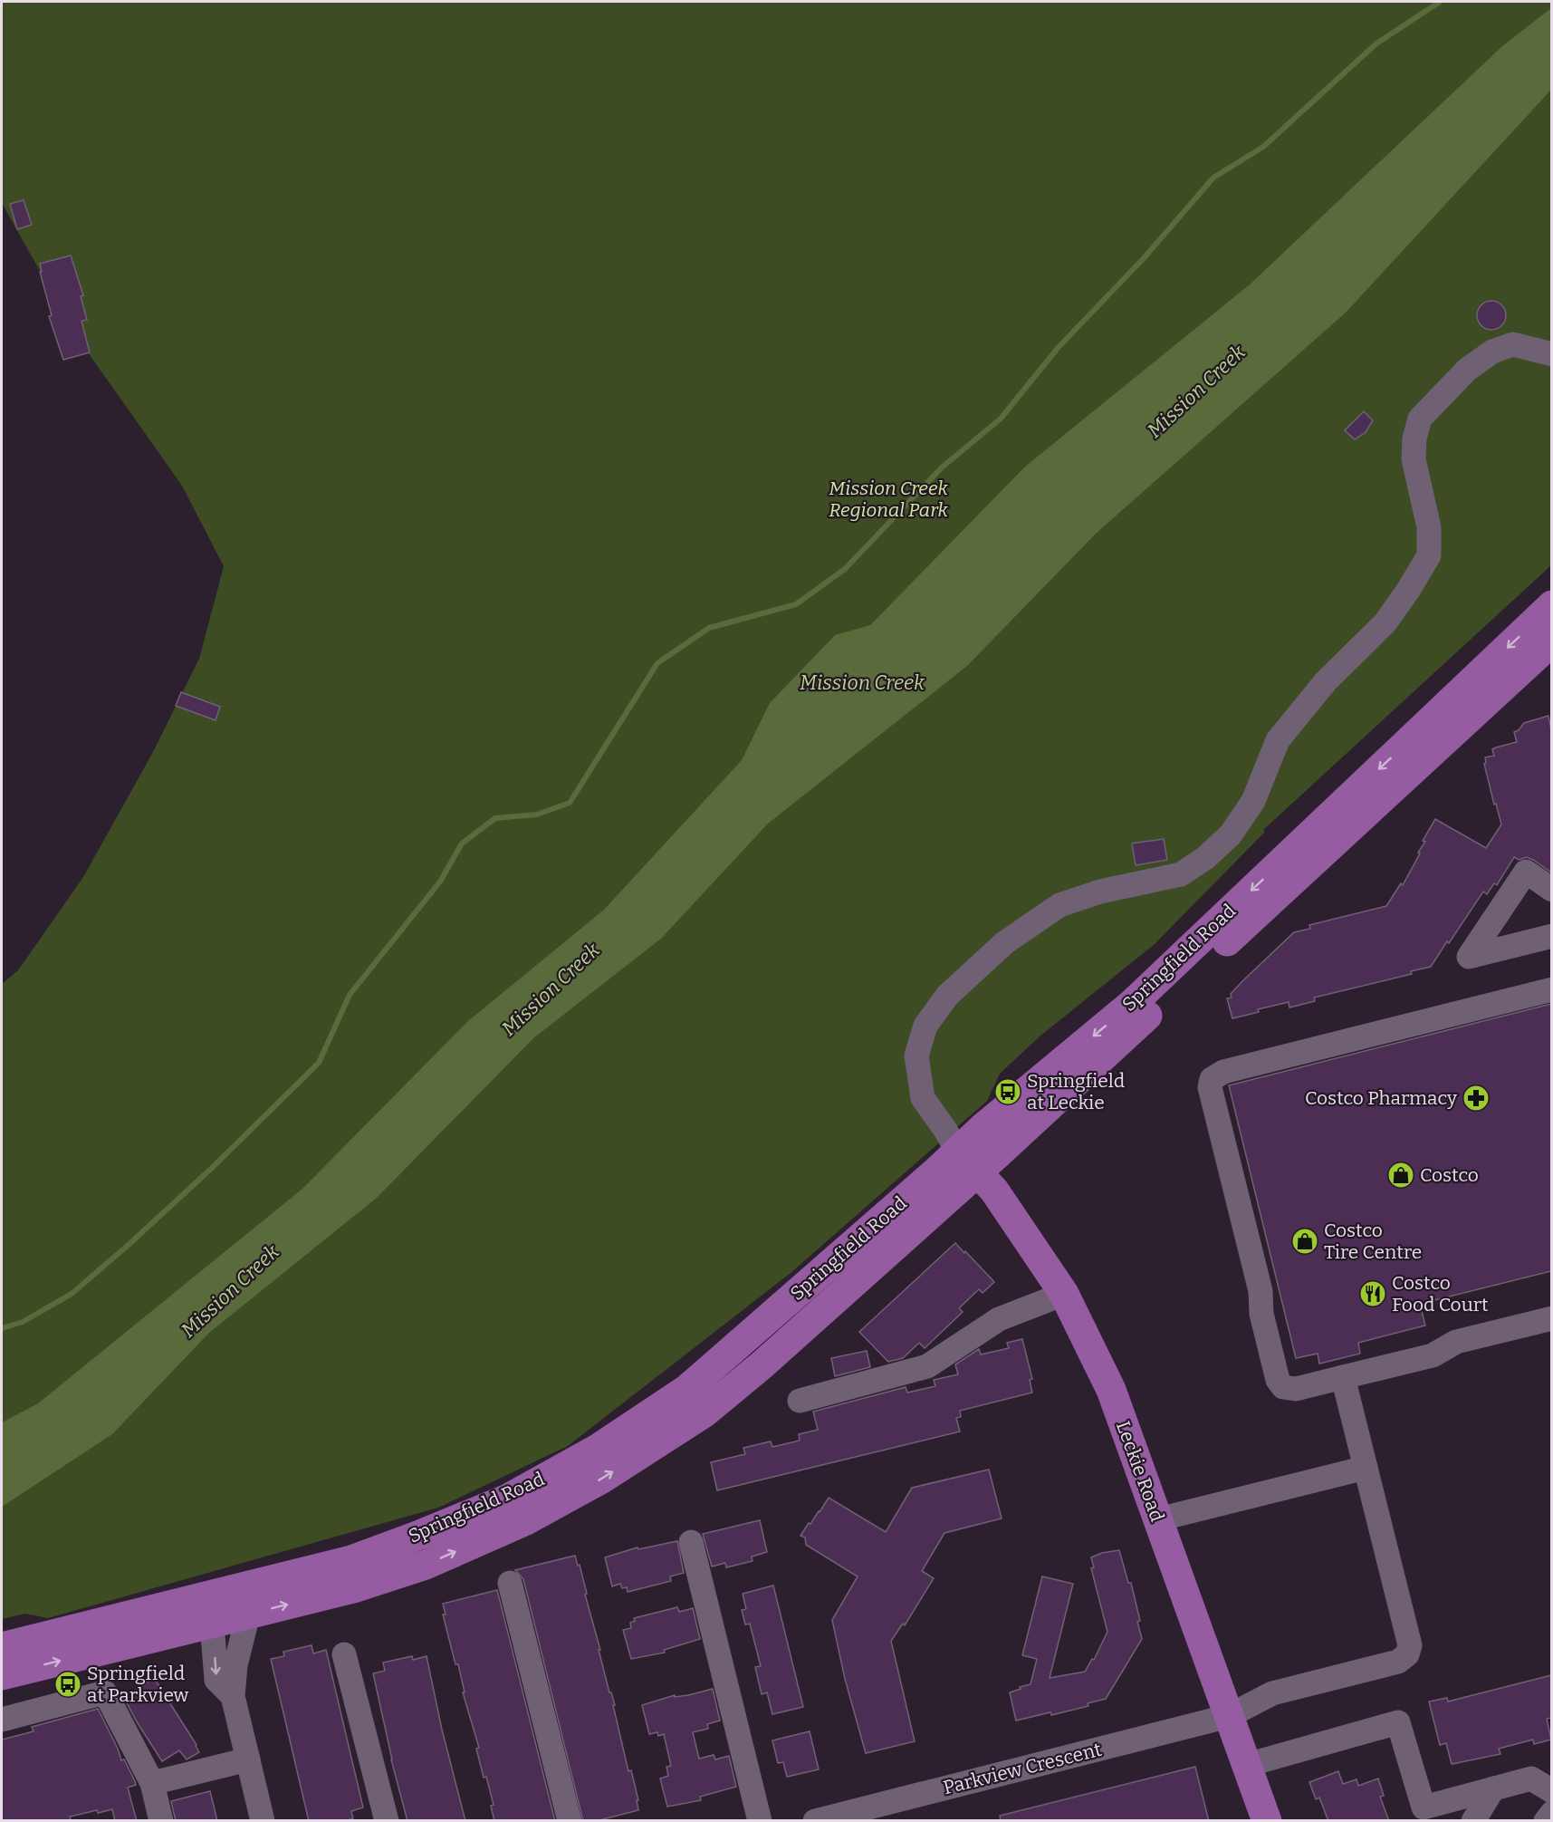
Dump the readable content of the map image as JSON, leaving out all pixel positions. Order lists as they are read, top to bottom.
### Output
{
  "streets": {
    "main road": ["Springfield Road", "Leckie Road"],
    "street": ["Parkview Crescent"]
  },
  "crossings": [
    ["Springfield Road", "Leckie Road"],
    ["Leckie Road", "Parkview Crescent"]
  ],
  "water": ["Mission Creek"],
  "parks": ["Mission Creek Regional Park"],
  "places": {
    "bus stop": ["Springfield at Leckie", "Springfield at Parkview"],
    "pharmacy": ["Costco Pharmacy"],
    "shop": ["Costco", "Costco Tire Centre"],
    "restaurant": ["Costco Food Court"]
  }
}
